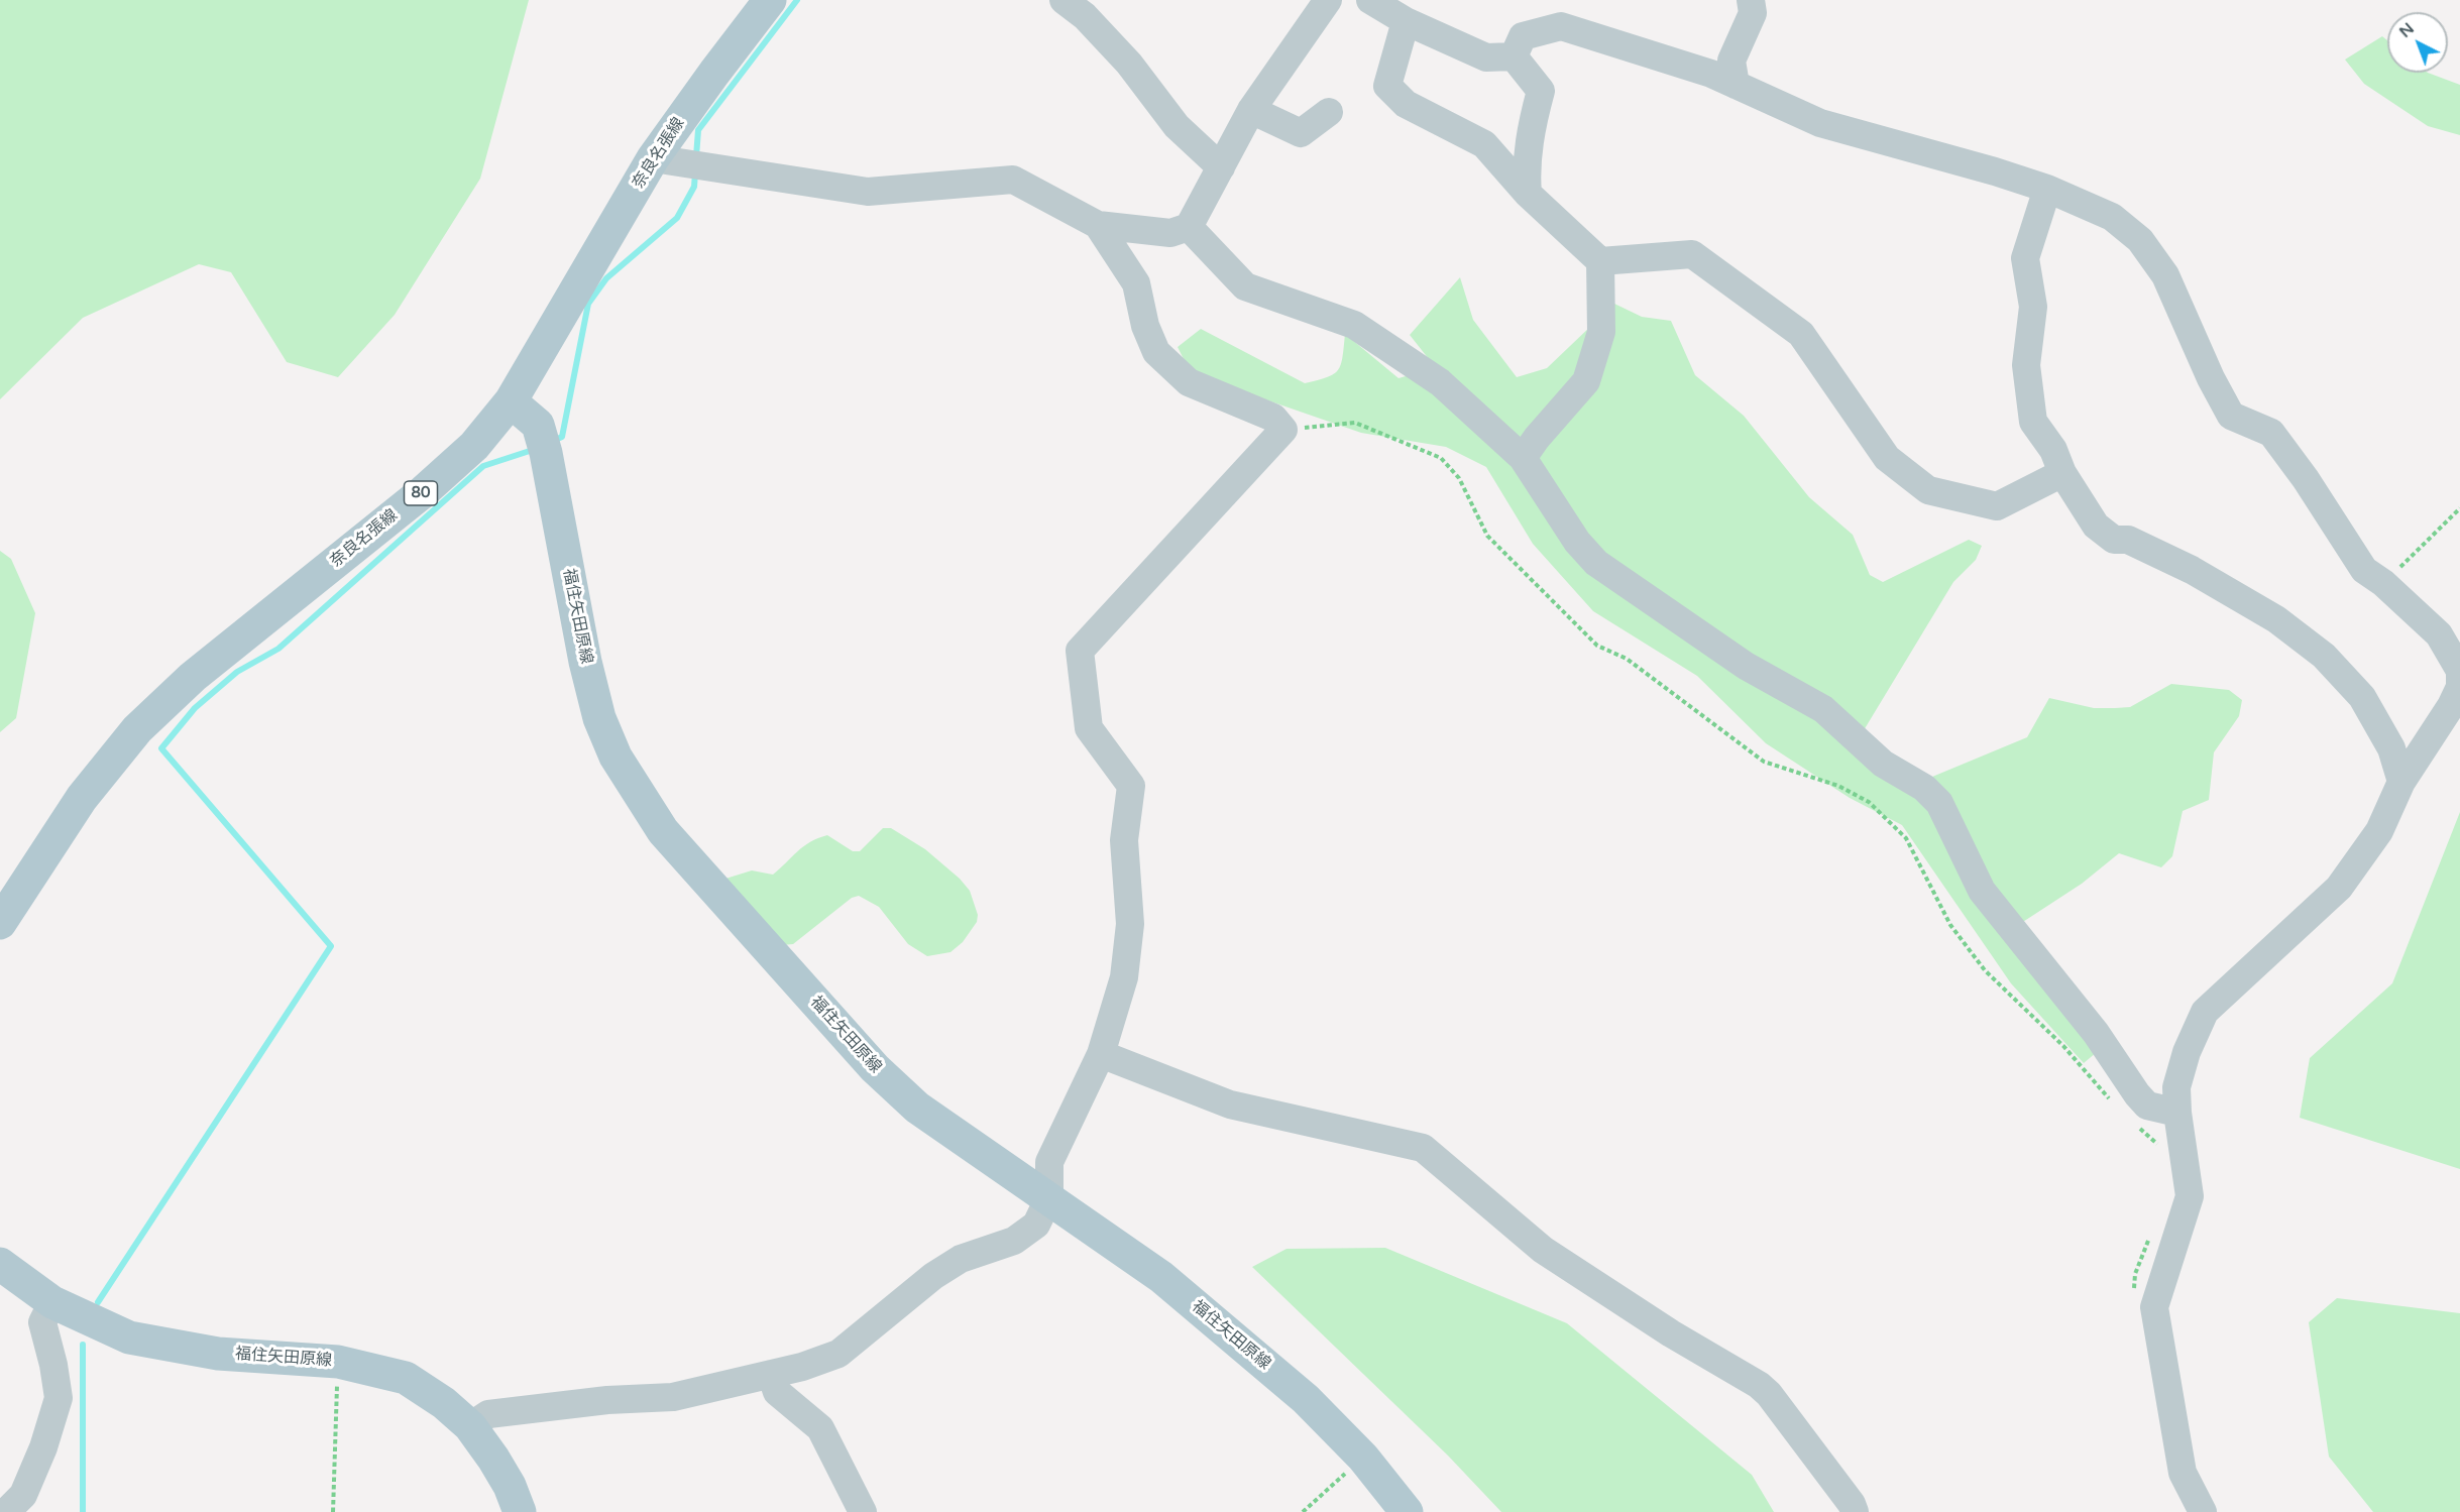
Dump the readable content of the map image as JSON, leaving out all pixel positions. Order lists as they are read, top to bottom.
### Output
{
  "streets": {
    "main road": ["奈良名張線", "80", "福住矢田原線"]
  },
  "crossings": [
    ["奈良名張線", "福住矢田原線"]
  ],
  "north": "top left"
}
